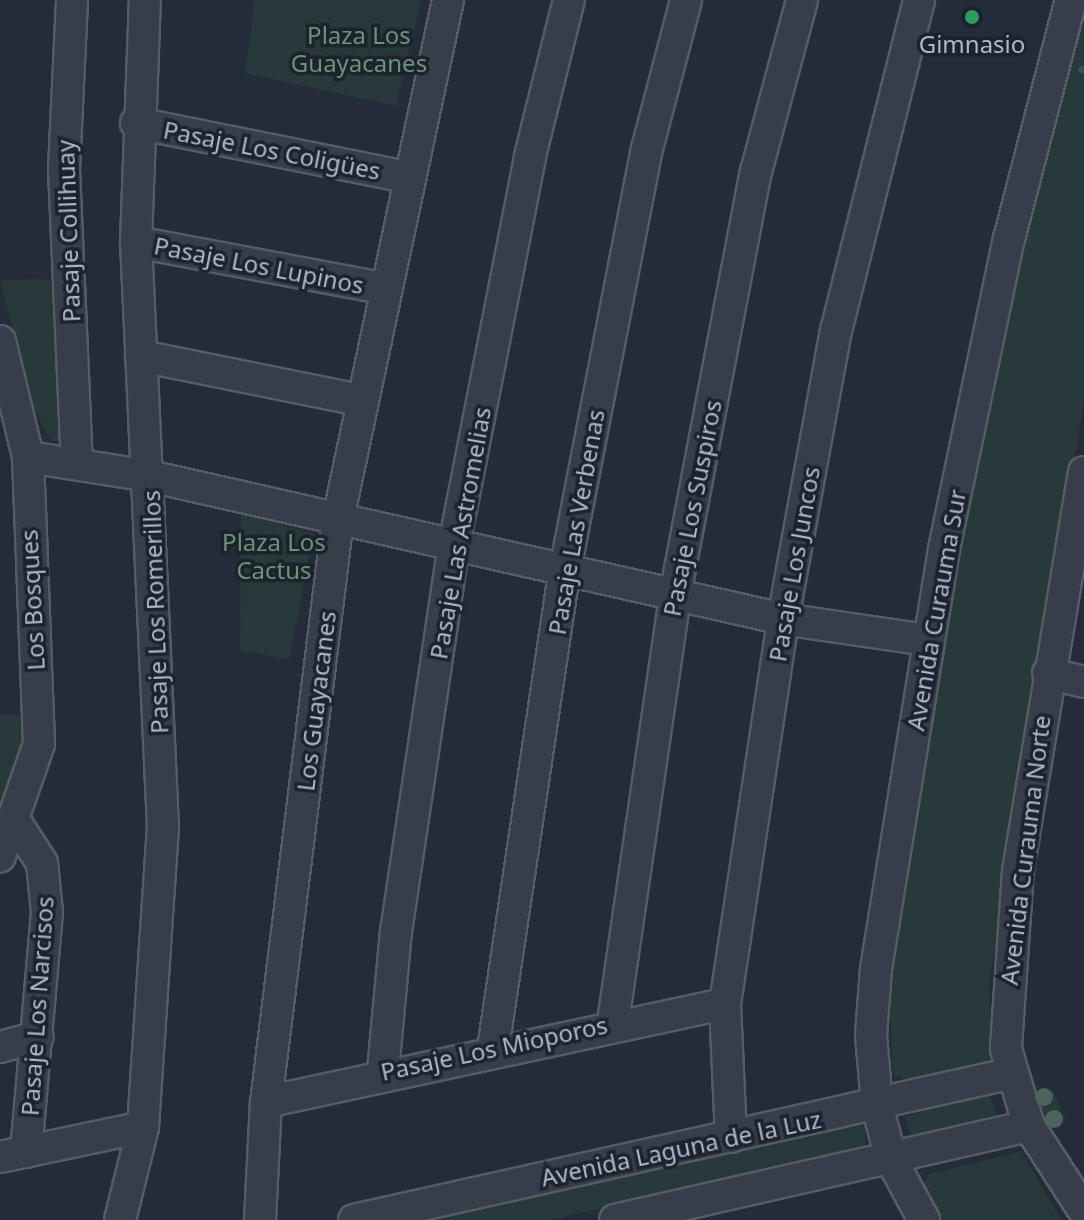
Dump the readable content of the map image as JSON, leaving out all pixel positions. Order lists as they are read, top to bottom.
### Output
{
  "streets": {
    "street": [
      "Pasaje Los Coligües",
      "Pasaje Collihuay",
      "Pasaje Los Lupinos",
      "Pasaje Los Suspiros",
      "Pasaje Las Verbenas",
      "Pasaje Las Astromelias",
      "Pasaje Los Juncos",
      "Los Bosques",
      "Avenida Curauma Sur",
      "Pasaje Los Romerillos",
      "Los Guayacanes",
      "Avenida Curauma Norte",
      "Pasaje Los Narcisos",
      "Pasaje Los Mioporos",
      "Avenida Laguna de la Luz"
    ]
  },
  "crossings": [
    ["Pasaje Los Coligües", "Pasaje Los Romerillos"],
    ["Pasaje Los Coligües", "Los Guayacanes"],
    ["Pasaje Los Lupinos", "Pasaje Los Romerillos"],
    ["Pasaje Los Lupinos", "Los Guayacanes"],
    ["Pasaje Los Suspiros", "Pasaje Los Mioporos"],
    ["Pasaje Las Verbenas", "Pasaje Los Mioporos"],
    ["Pasaje Las Astromelias", "Pasaje Los Mioporos"],
    ["Pasaje Los Juncos", "Pasaje Los Mioporos"],
    ["Pasaje Los Juncos", "Avenida Laguna de la Luz"],
    ["Los Bosques", "Pasaje Los Narcisos"],
    ["Avenida Curauma Sur", "Avenida Laguna de la Luz"],
    ["Los Guayacanes", "Pasaje Los Mioporos"],
    ["Avenida Curauma Norte", "Avenida Laguna de la Luz"]
  ],
  "parks": ["Plaza Los Guayacanes", "Plaza Los Cactus"],
  "places": ["Gimnasio"]
}
